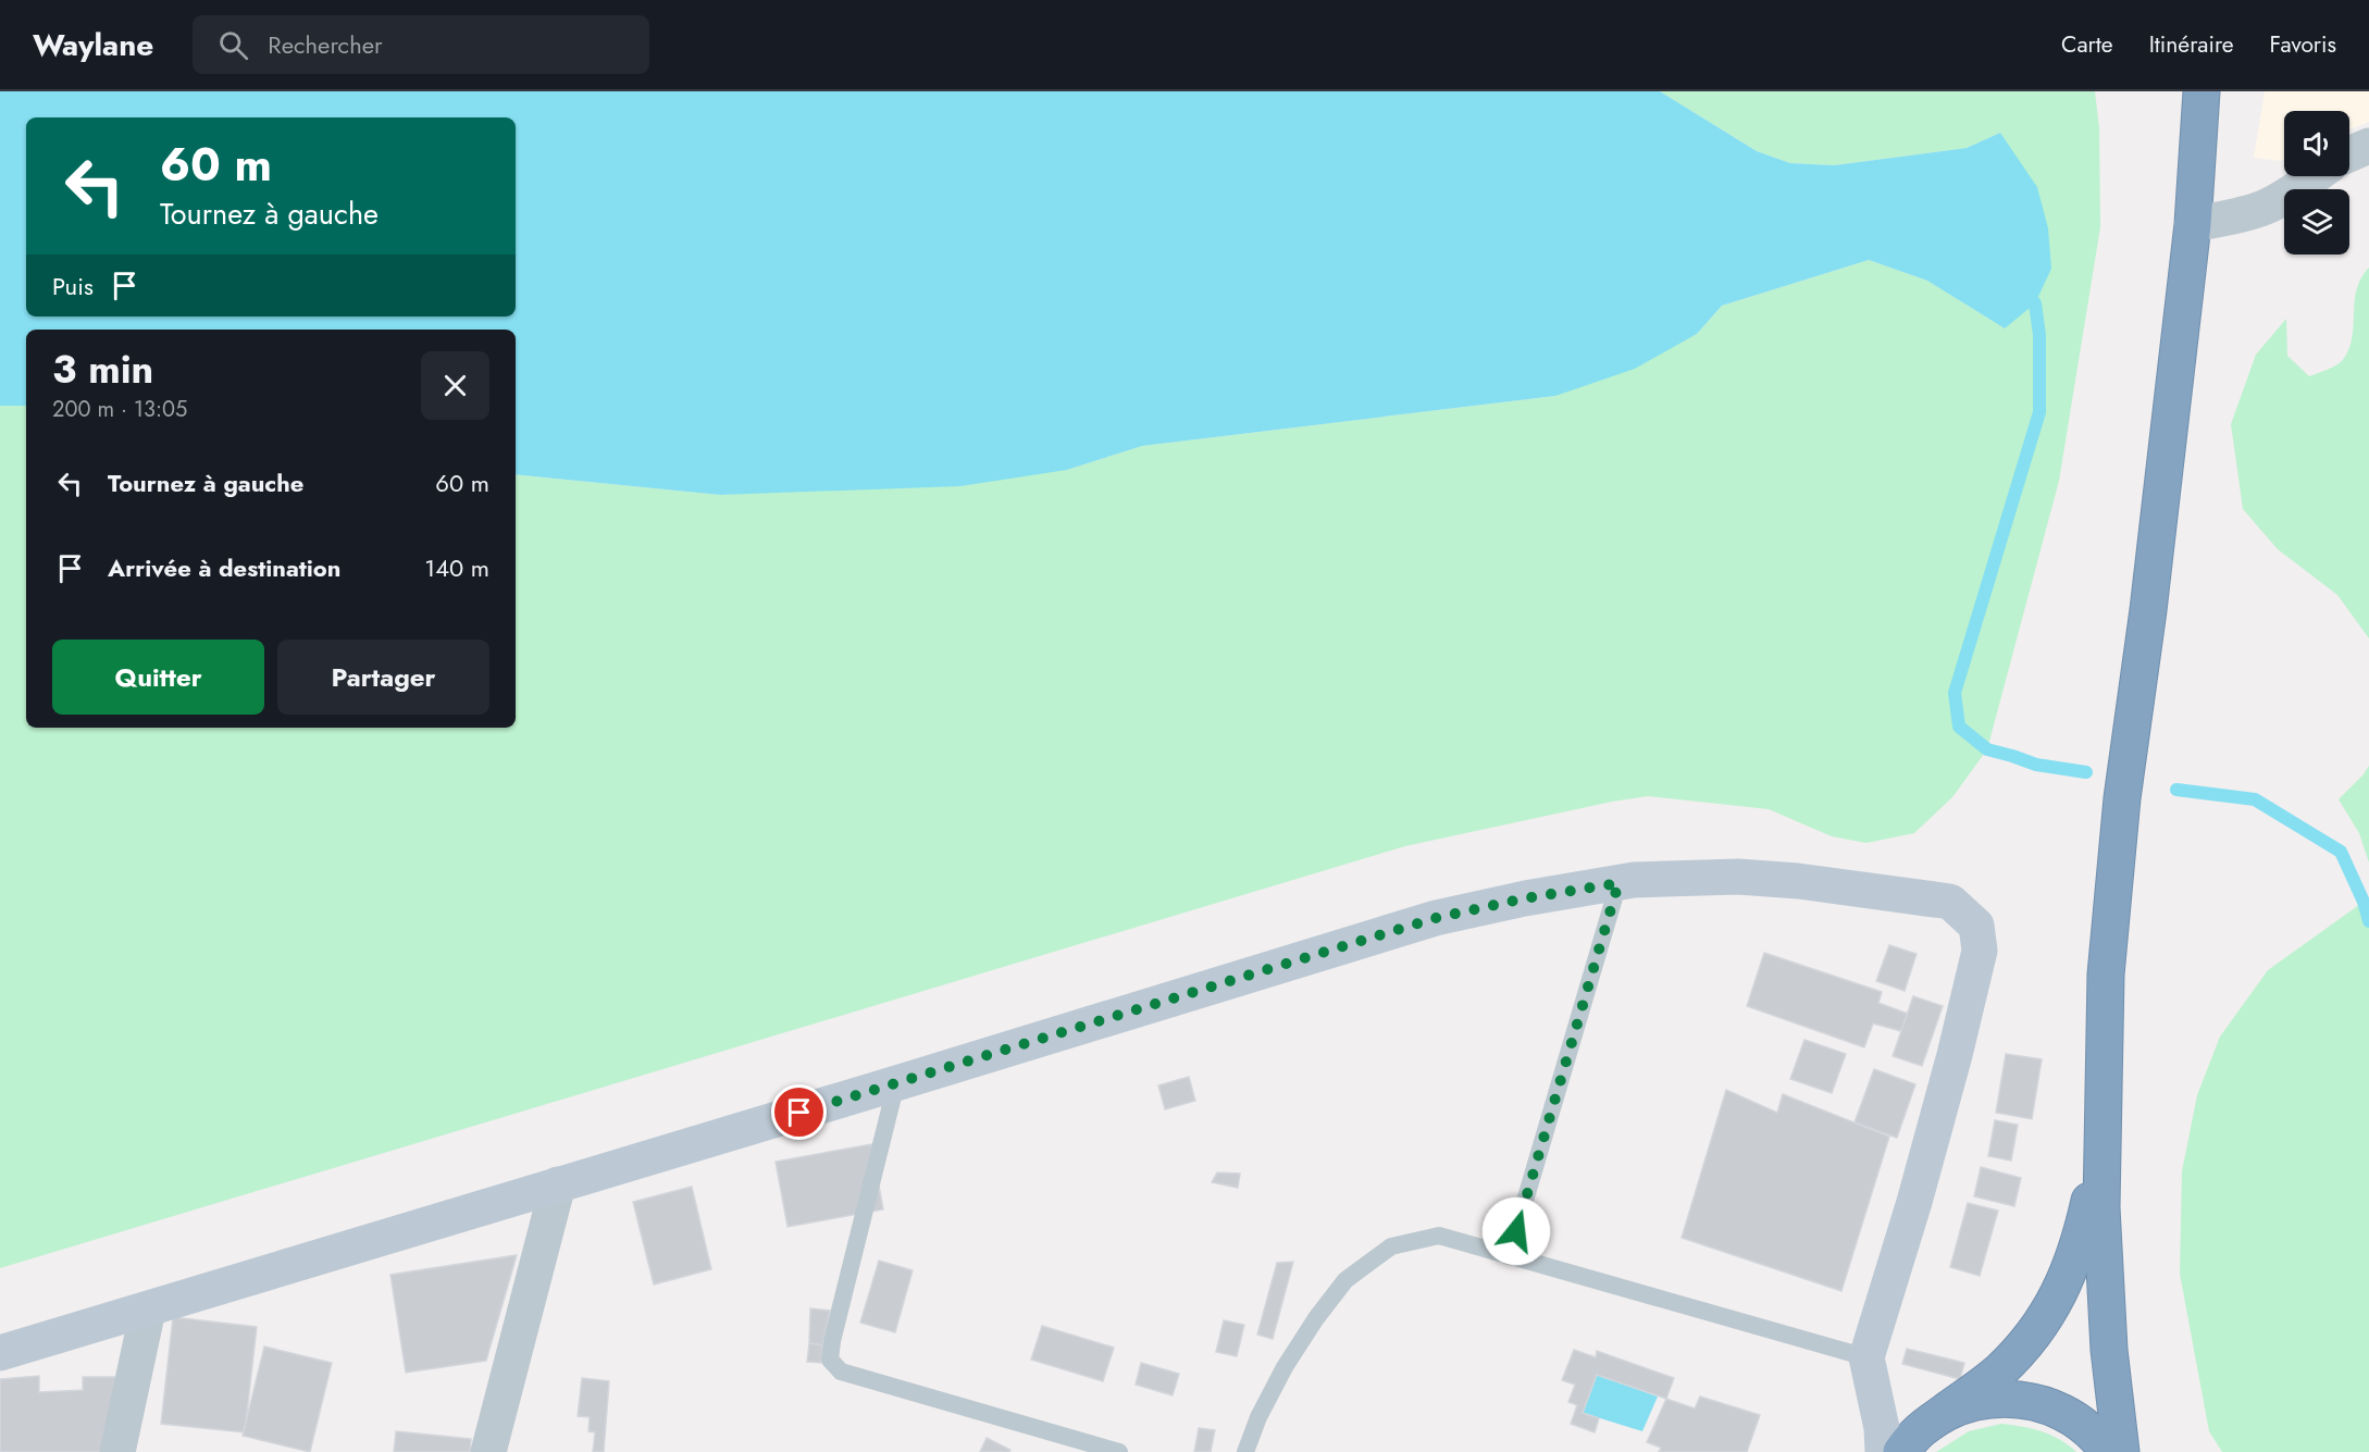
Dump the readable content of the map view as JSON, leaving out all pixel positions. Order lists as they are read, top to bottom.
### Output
{
  "page": {
    "header": "Waylane",
    "search": "Rechercher",
    "nav": ["Carte", "Itinéraire", "Favoris"],
    "turn": ["60 m", "Tournez à gauche"],
    "then": "Puis",
    "heading": ["3 min", "200 m · 13:05"],
    "list": [
      {
        "name": "Tournez à gauche",
        "value": "60 m"
      },
      {
        "name": "Arrivée à destination",
        "value": "140 m"
      }
    ],
    "buttons": ["Quitter", "Partager"]
  }
}
